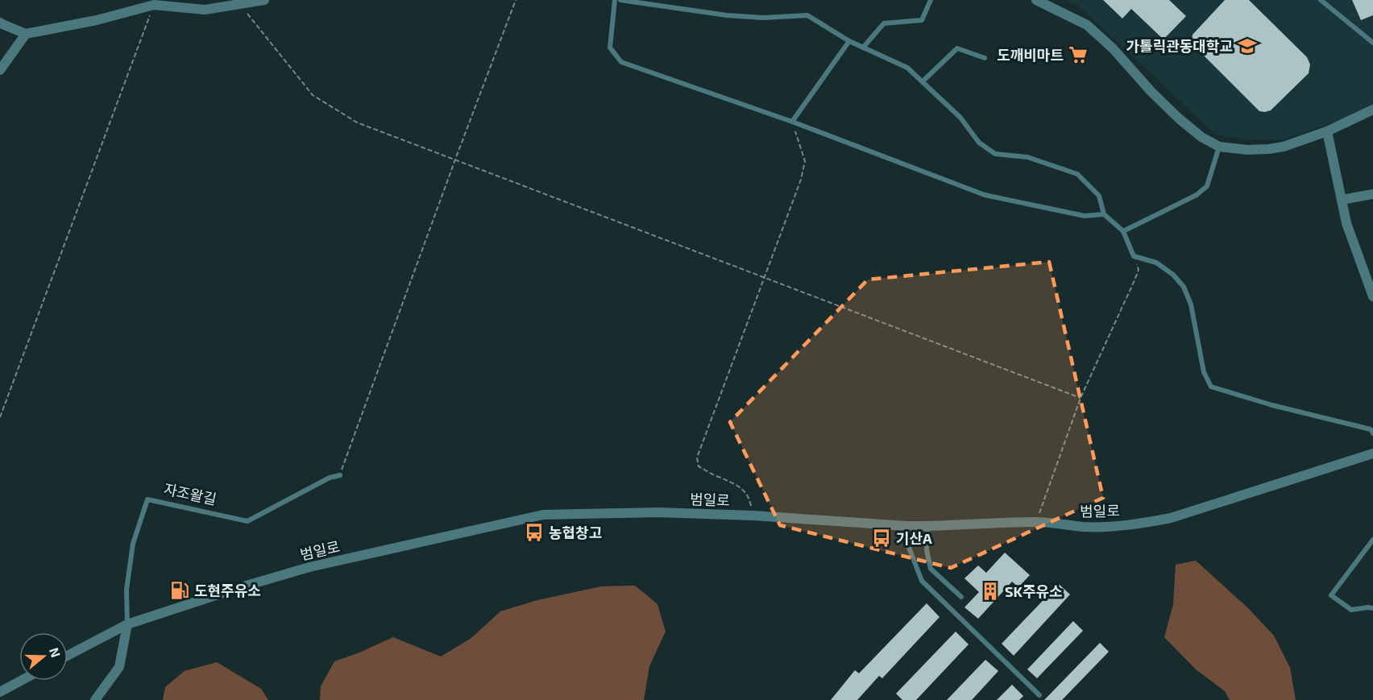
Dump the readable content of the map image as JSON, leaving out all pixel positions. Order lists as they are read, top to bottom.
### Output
{
  "streets": {
    "street": ["자조왈길", "범일로"]
  },
  "crossings": [
    ["자조왈길", "범일로"]
  ],
  "places": {
    "school or university": ["가톨릭관동대학교"],
    "supermarket": ["도깨비마트"],
    "bus stop": ["농협창고", "기산A"],
    "fuel station": ["도현주유소"],
    "building": ["SK주유소"]
  },
  "north": "right"
}
